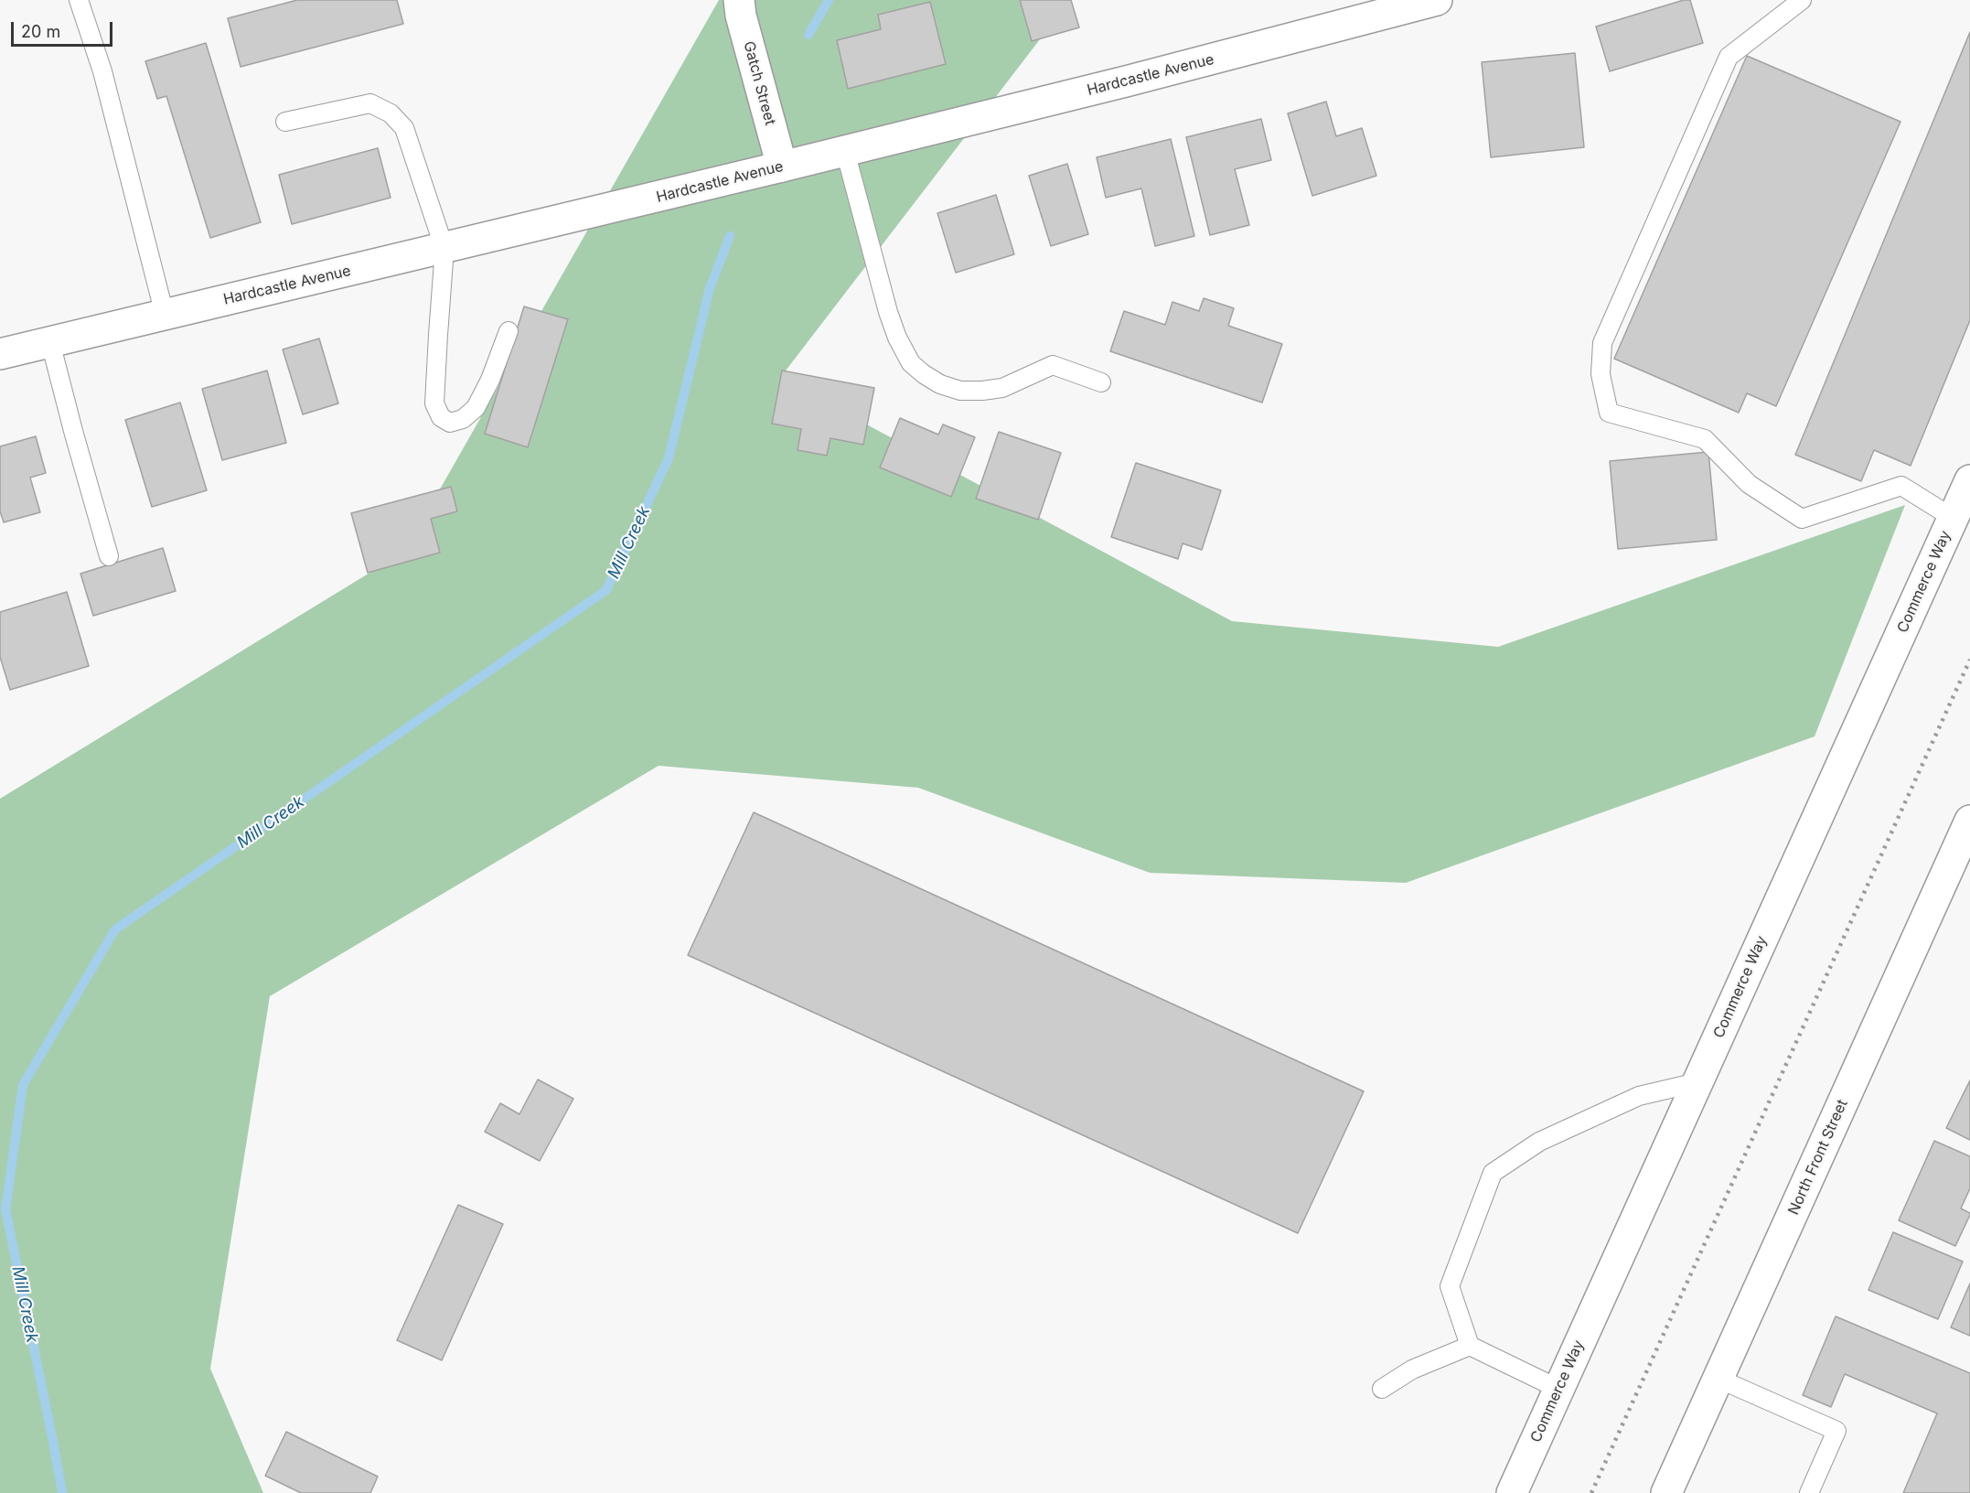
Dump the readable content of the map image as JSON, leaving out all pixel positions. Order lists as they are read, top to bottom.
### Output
{
  "streets": {
    "street": [
      "Hardcastle Avenue",
      "Gatch Street",
      "Commerce Way",
      "North Front Street"
    ]
  },
  "crossings": [
    ["Hardcastle Avenue", "Gatch Street"]
  ],
  "water": ["Mill Creek"],
  "scale_bar": "20 m"
}
